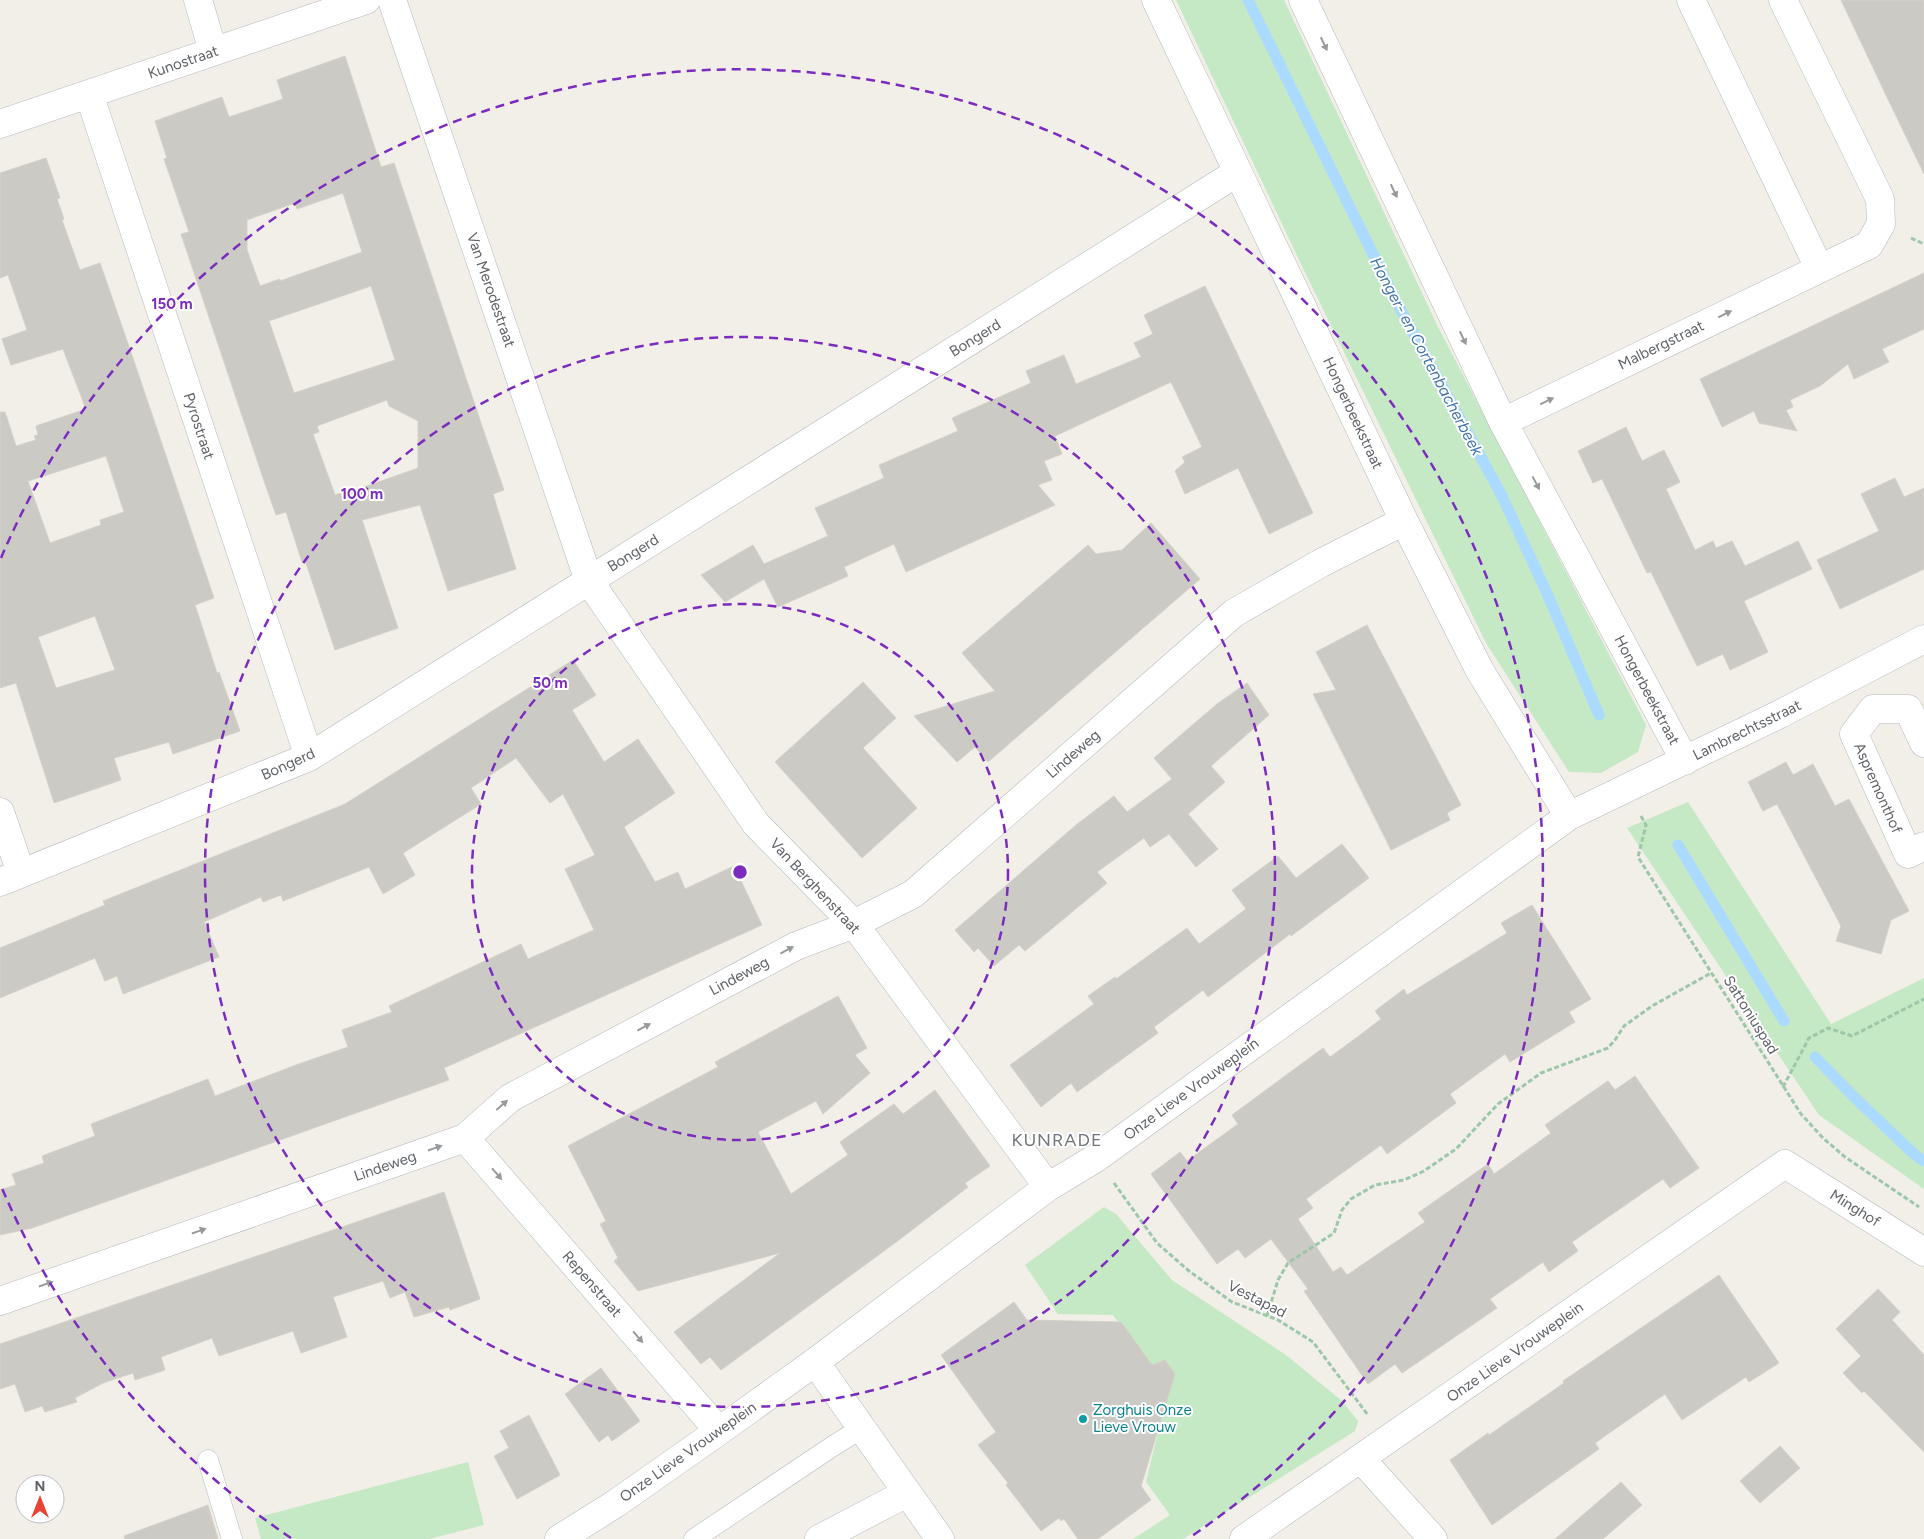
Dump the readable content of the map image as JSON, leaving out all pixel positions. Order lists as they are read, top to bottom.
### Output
{
  "streets": {
    "street": [
      "Kunostraat",
      "Van Merodestraat",
      "Bongerd",
      "Malbergstraat",
      "Hongerbeekstraat",
      "Pyrostraat",
      "Lambrechtsstraat",
      "Lindeweg",
      "Aspremonthof",
      "Van Berghenstraat",
      "Onze Lieve Vrouweplein",
      "Minghof",
      "Repenstraat"
    ],
    "path": ["Sattoniuspad", "Vestapad"]
  },
  "crossings": [
    ["Kunostraat", "Pyrostraat"],
    ["Van Merodestraat", "Bongerd"],
    ["Van Merodestraat", "Van Berghenstraat"],
    ["Bongerd", "Hongerbeekstraat"],
    ["Bongerd", "Pyrostraat"],
    ["Bongerd", "Van Berghenstraat"],
    ["Malbergstraat", "Hongerbeekstraat"],
    ["Hongerbeekstraat", "Lambrechtsstraat"],
    ["Hongerbeekstraat", "Lindeweg"],
    ["Hongerbeekstraat", "Onze Lieve Vrouweplein"],
    ["Lambrechtsstraat", "Sattoniuspad"],
    ["Lambrechtsstraat", "Onze Lieve Vrouweplein"],
    ["Lindeweg", "Van Berghenstraat"],
    ["Lindeweg", "Repenstraat"],
    ["Van Berghenstraat", "Onze Lieve Vrouweplein"],
    ["Onze Lieve Vrouweplein", "Minghof"],
    ["Onze Lieve Vrouweplein", "Repenstraat"],
    ["Onze Lieve Vrouweplein", "Vestapad"]
  ],
  "one_way": ["Malbergstraat", "Lindeweg", "Repenstraat"],
  "districts": ["KUNRADE"],
  "water": ["Honger- en Cortenbacherbeek"],
  "places": ["Zorghuis Onze Lieve Vrouw"],
  "north": "top",
  "rings": ["150 m", "100 m", "50 m"]
}
